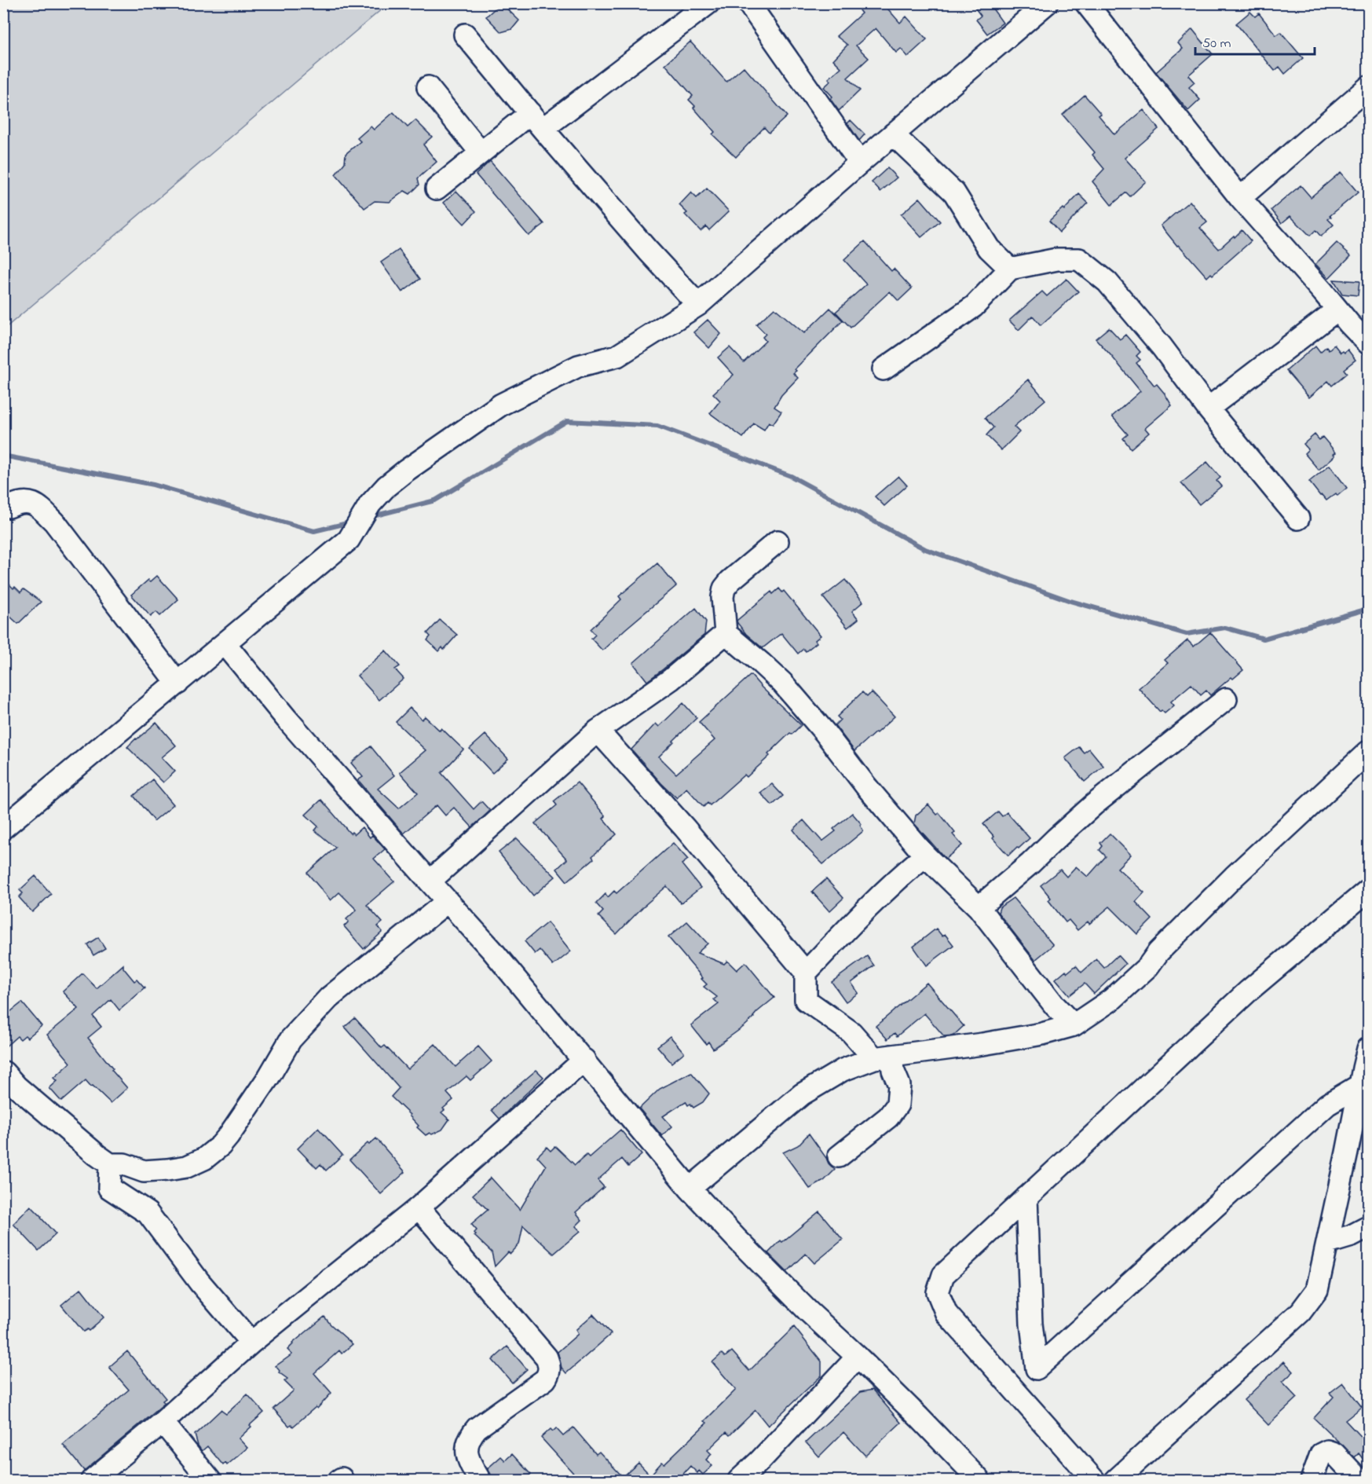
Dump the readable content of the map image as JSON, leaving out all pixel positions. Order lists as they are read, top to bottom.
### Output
{
  "scale_bar": "50 m"
}
